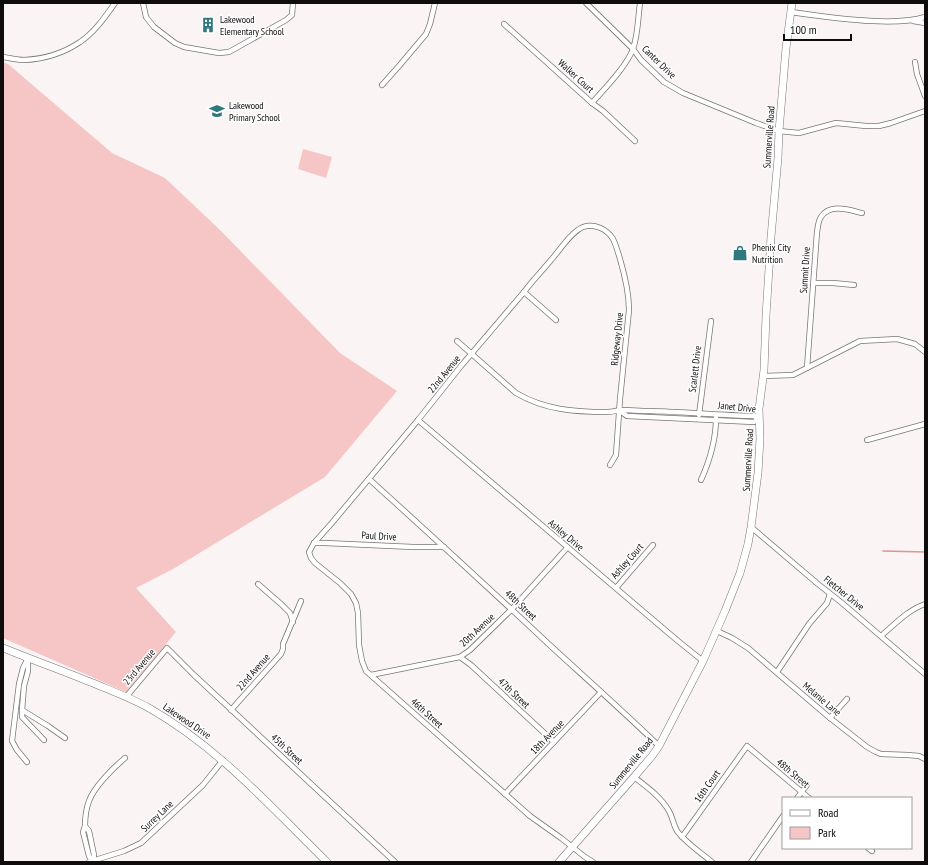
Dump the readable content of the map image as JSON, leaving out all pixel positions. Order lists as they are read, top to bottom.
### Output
{
  "streets": {
    "main road": ["Summerville Road", "Lakewood Drive"],
    "street": [
      "Canter Drive",
      "Walker Court",
      "Summit Drive",
      "Ridgeway Drive",
      "Scarlett Drive",
      "22nd Avenue",
      "Janet Drive",
      "Ashley Drive",
      "Paul Drive",
      "Ashley Court",
      "Fletcher Drive",
      "48th Street",
      "20th Avenue",
      "23rd Avenue",
      "47th Street",
      "Melanie Lane",
      "46th Street",
      "18th Avenue",
      "45th Street",
      "16th Court",
      "Surrey Lane"
    ]
  },
  "crossings": [
    ["Canter Drive", "Summerville Road"],
    ["Summerville Road", "Janet Drive"],
    ["Summerville Road", "Ashley Drive"],
    ["Summerville Road", "Fletcher Drive"],
    ["Summerville Road", "48th Street"],
    ["Summerville Road", "Melanie Lane"],
    ["Summerville Road", "46th Street"],
    ["Ridgeway Drive", "22nd Avenue"],
    ["Ridgeway Drive", "Janet Drive"],
    ["Scarlett Drive", "Janet Drive"],
    ["22nd Avenue", "Janet Drive"],
    ["22nd Avenue", "Ashley Drive"],
    ["22nd Avenue", "Paul Drive"],
    ["22nd Avenue", "48th Street"],
    ["22nd Avenue", "46th Street"],
    ["22nd Avenue", "45th Street"],
    ["Ashley Drive", "Ashley Court"],
    ["Ashley Drive", "20th Avenue"],
    ["Paul Drive", "48th Street"],
    ["Paul Drive", "46th Street"],
    ["48th Street", "20th Avenue"],
    ["48th Street", "18th Avenue"],
    ["48th Street", "16th Court"],
    ["20th Avenue", "47th Street"],
    ["20th Avenue", "46th Street"],
    ["23rd Avenue", "Lakewood Drive"],
    ["23rd Avenue", "45th Street"],
    ["47th Street", "18th Avenue"],
    ["46th Street", "18th Avenue"],
    ["Lakewood Drive", "Surrey Lane"]
  ],
  "places": {
    "building": ["Lakewood Elementary School"],
    "school or university": ["Lakewood Primary School"],
    "shop": ["Phenix City Nutrition"]
  },
  "legend": ["Road", "Park"],
  "scale_bar": "100 m"
}
